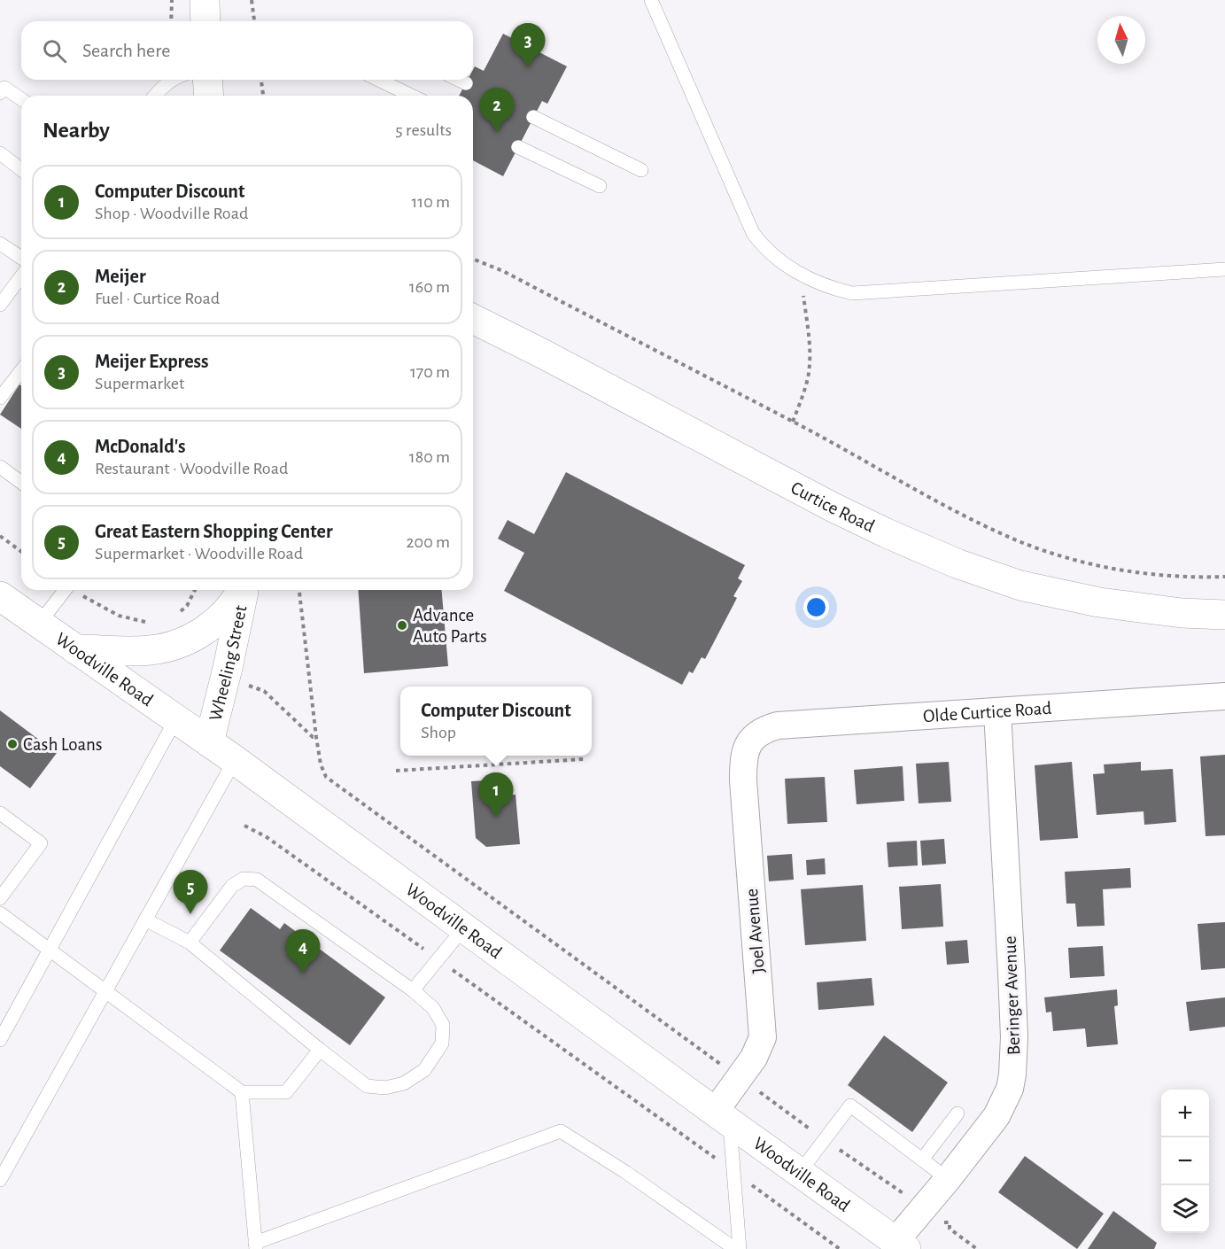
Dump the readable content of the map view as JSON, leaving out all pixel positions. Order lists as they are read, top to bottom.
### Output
{
  "streets": {
    "street": [
      "Curtice Road",
      "Wheeling Street",
      "Woodville Road",
      "Olde Curtice Road",
      "Joel Avenue",
      "Beringer Avenue"
    ]
  },
  "crossings": [
    ["Wheeling Street", "Woodville Road"],
    ["Woodville Road", "Joel Avenue"],
    ["Woodville Road", "Beringer Avenue"],
    ["Olde Curtice Road", "Joel Avenue"],
    ["Olde Curtice Road", "Beringer Avenue"]
  ],
  "places": ["Advance Auto Parts", "Cash Loans"],
  "north": "top",
  "page": {
    "search": "Search here",
    "pins": [
      "3",
      "2",
      "1",
      "5",
      "4"
    ],
    "heading": ["Nearby", "5 results"],
    "list": [
      {
        "mark": "1",
        "name": "Computer Discount",
        "note": "Shop · Woodville Road",
        "value": "110 m"
      },
      {
        "mark": "2",
        "name": "Meijer",
        "note": "Fuel · Curtice Road",
        "value": "160 m"
      },
      {
        "mark": "3",
        "name": "Meijer Express",
        "note": "Supermarket",
        "value": "170 m"
      },
      {
        "mark": "4",
        "name": "McDonald's",
        "note": "Restaurant · Woodville Road",
        "value": "180 m"
      },
      {
        "mark": "5",
        "name": "Great Eastern Shopping Center",
        "note": "Supermarket · Woodville Road",
        "value": "200 m"
      }
    ],
    "popup": ["Computer Discount", "Shop"],
    "map_buttons": ["+", "−"]
  }
}
